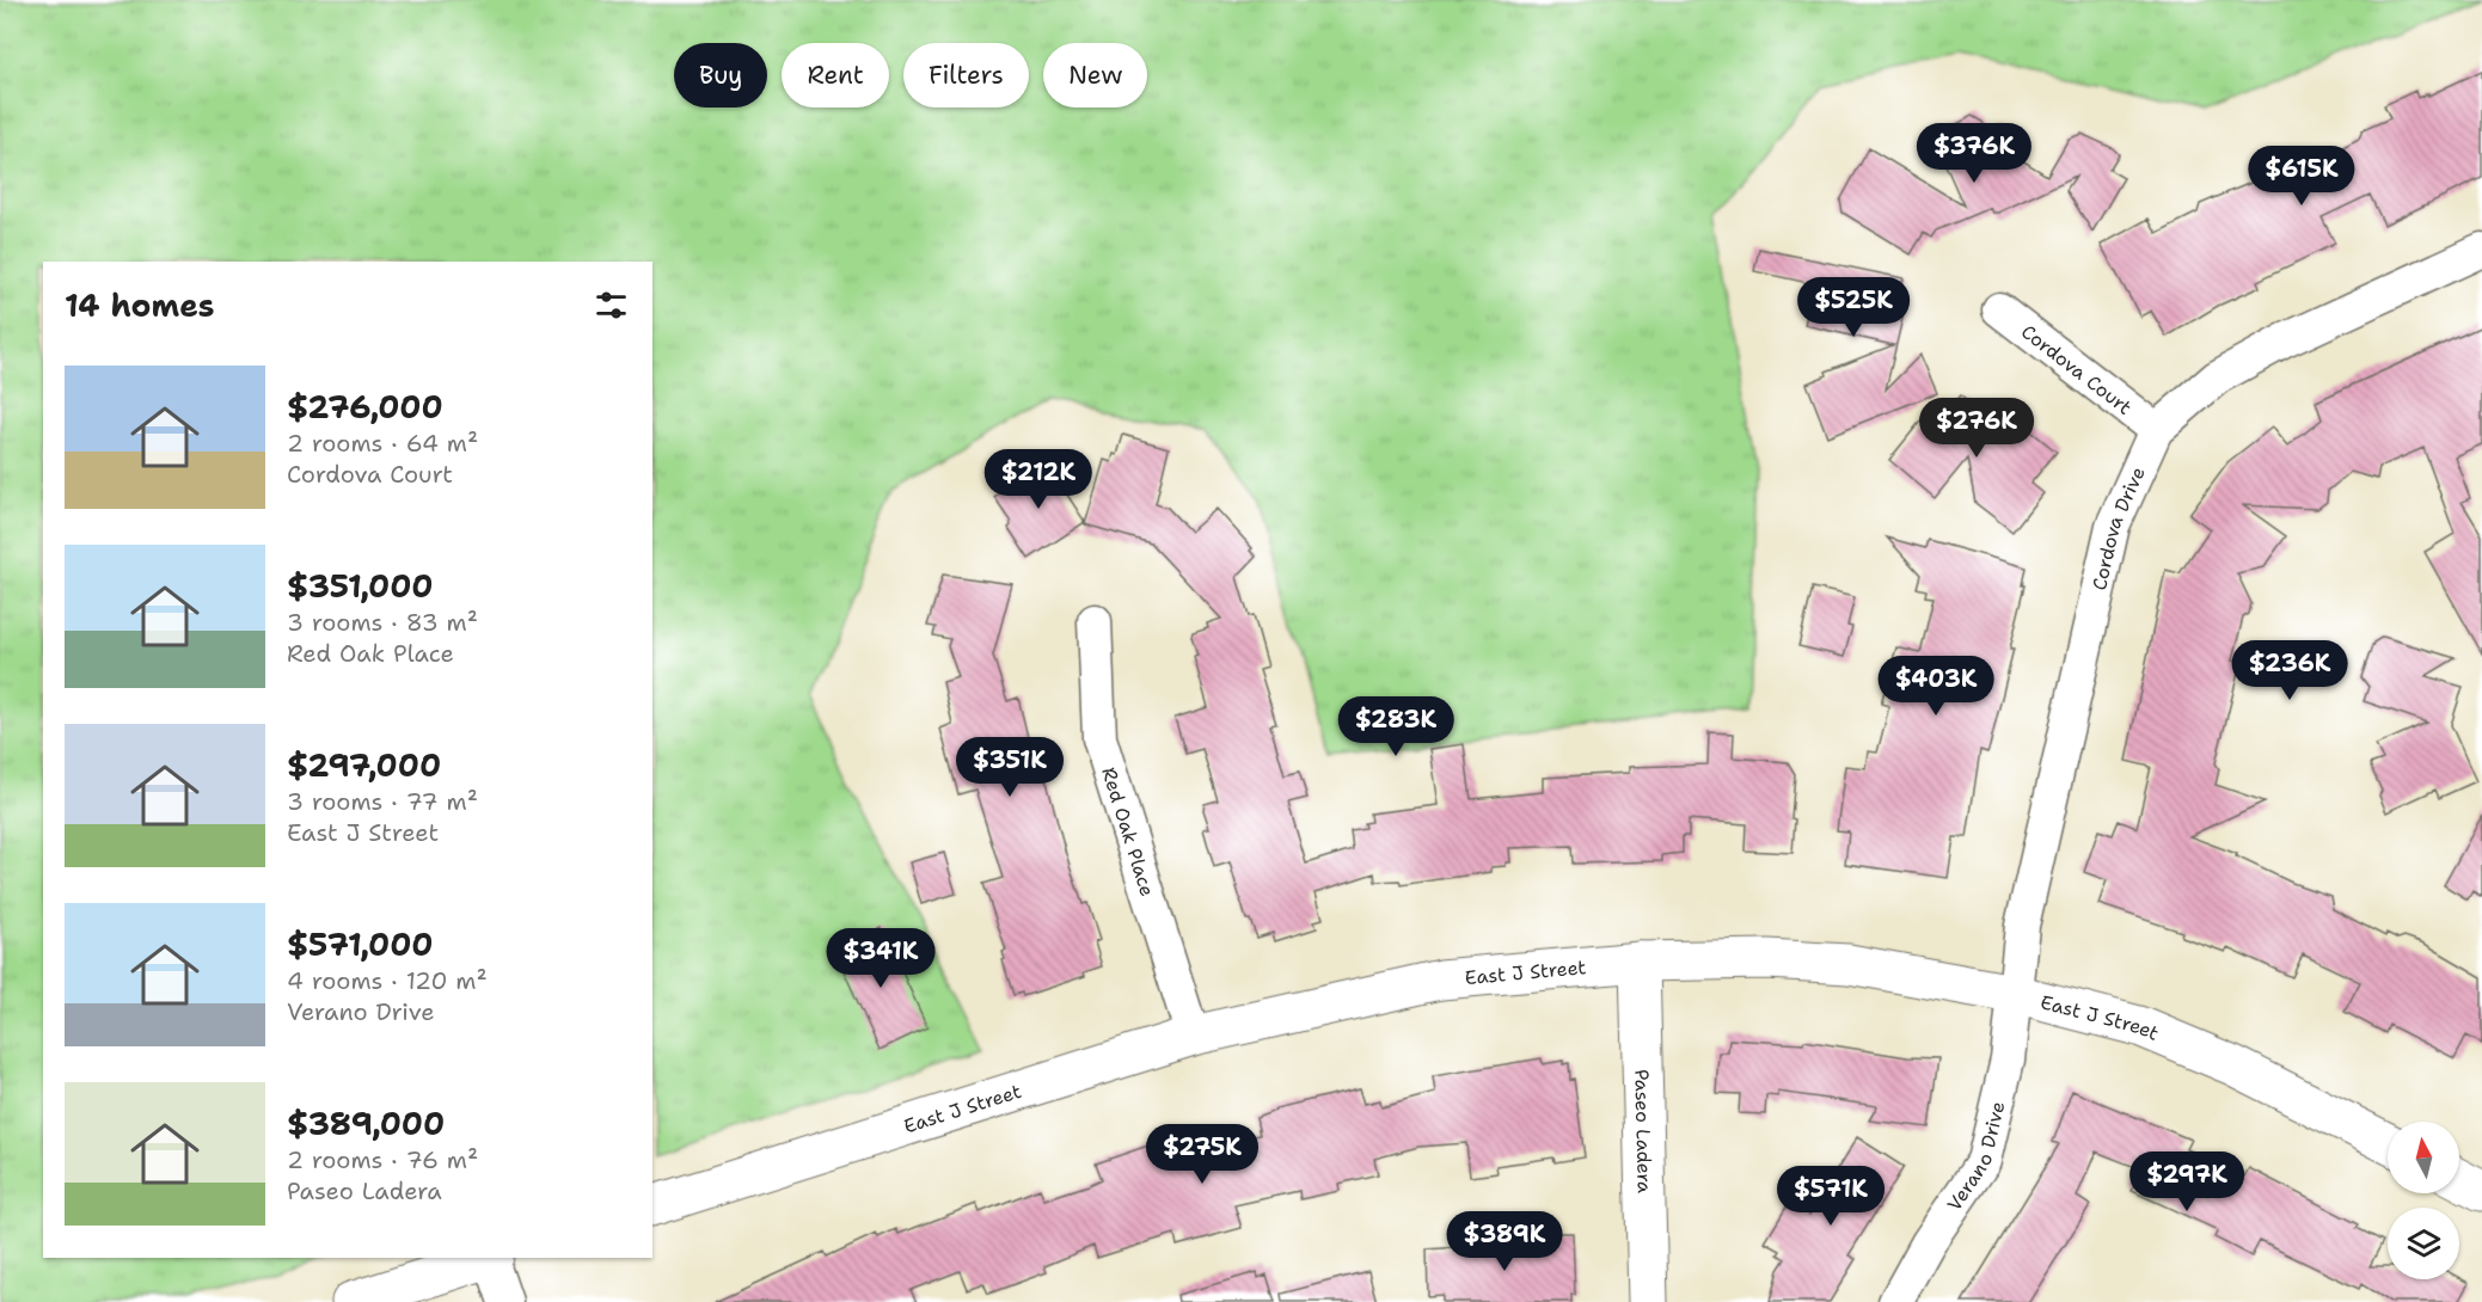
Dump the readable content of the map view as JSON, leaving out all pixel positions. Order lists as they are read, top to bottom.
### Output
{
  "streets": {
    "street": [
      "Cordova Court",
      "Cordova Drive",
      "Red Oak Place",
      "East J Street",
      "Paseo Ladera",
      "Verano Drive"
    ]
  },
  "crossings": [
    ["Cordova Court", "Cordova Drive"],
    ["Cordova Drive", "East J Street"],
    ["Cordova Drive", "Verano Drive"],
    ["Red Oak Place", "East J Street"],
    ["East J Street", "Paseo Ladera"],
    ["East J Street", "Verano Drive"]
  ],
  "north": "top",
  "page": {
    "chip": [
      "Buy",
      "Rent",
      "Filters",
      "New"
    ],
    "price": [
      "$376K",
      "$615K",
      "$525K",
      "$276K",
      "$212K",
      "$236K",
      "$403K",
      "$283K",
      "$351K",
      "$341K",
      "$275K",
      "$297K",
      "$571K",
      "$389K"
    ],
    "heading": "14 homes",
    "list": [
      {
        "name": "$276,000",
        "note": "2 rooms · 64 m² · Cordova Court"
      },
      {
        "name": "$351,000",
        "note": "3 rooms · 83 m² · Red Oak Place"
      },
      {
        "name": "$297,000",
        "note": "3 rooms · 77 m² · East J Street"
      },
      {
        "name": "$571,000",
        "note": "4 rooms · 120 m² · Verano Drive"
      },
      {
        "name": "$389,000",
        "note": "2 rooms · 76 m² · Paseo Ladera"
      }
    ]
  }
}
